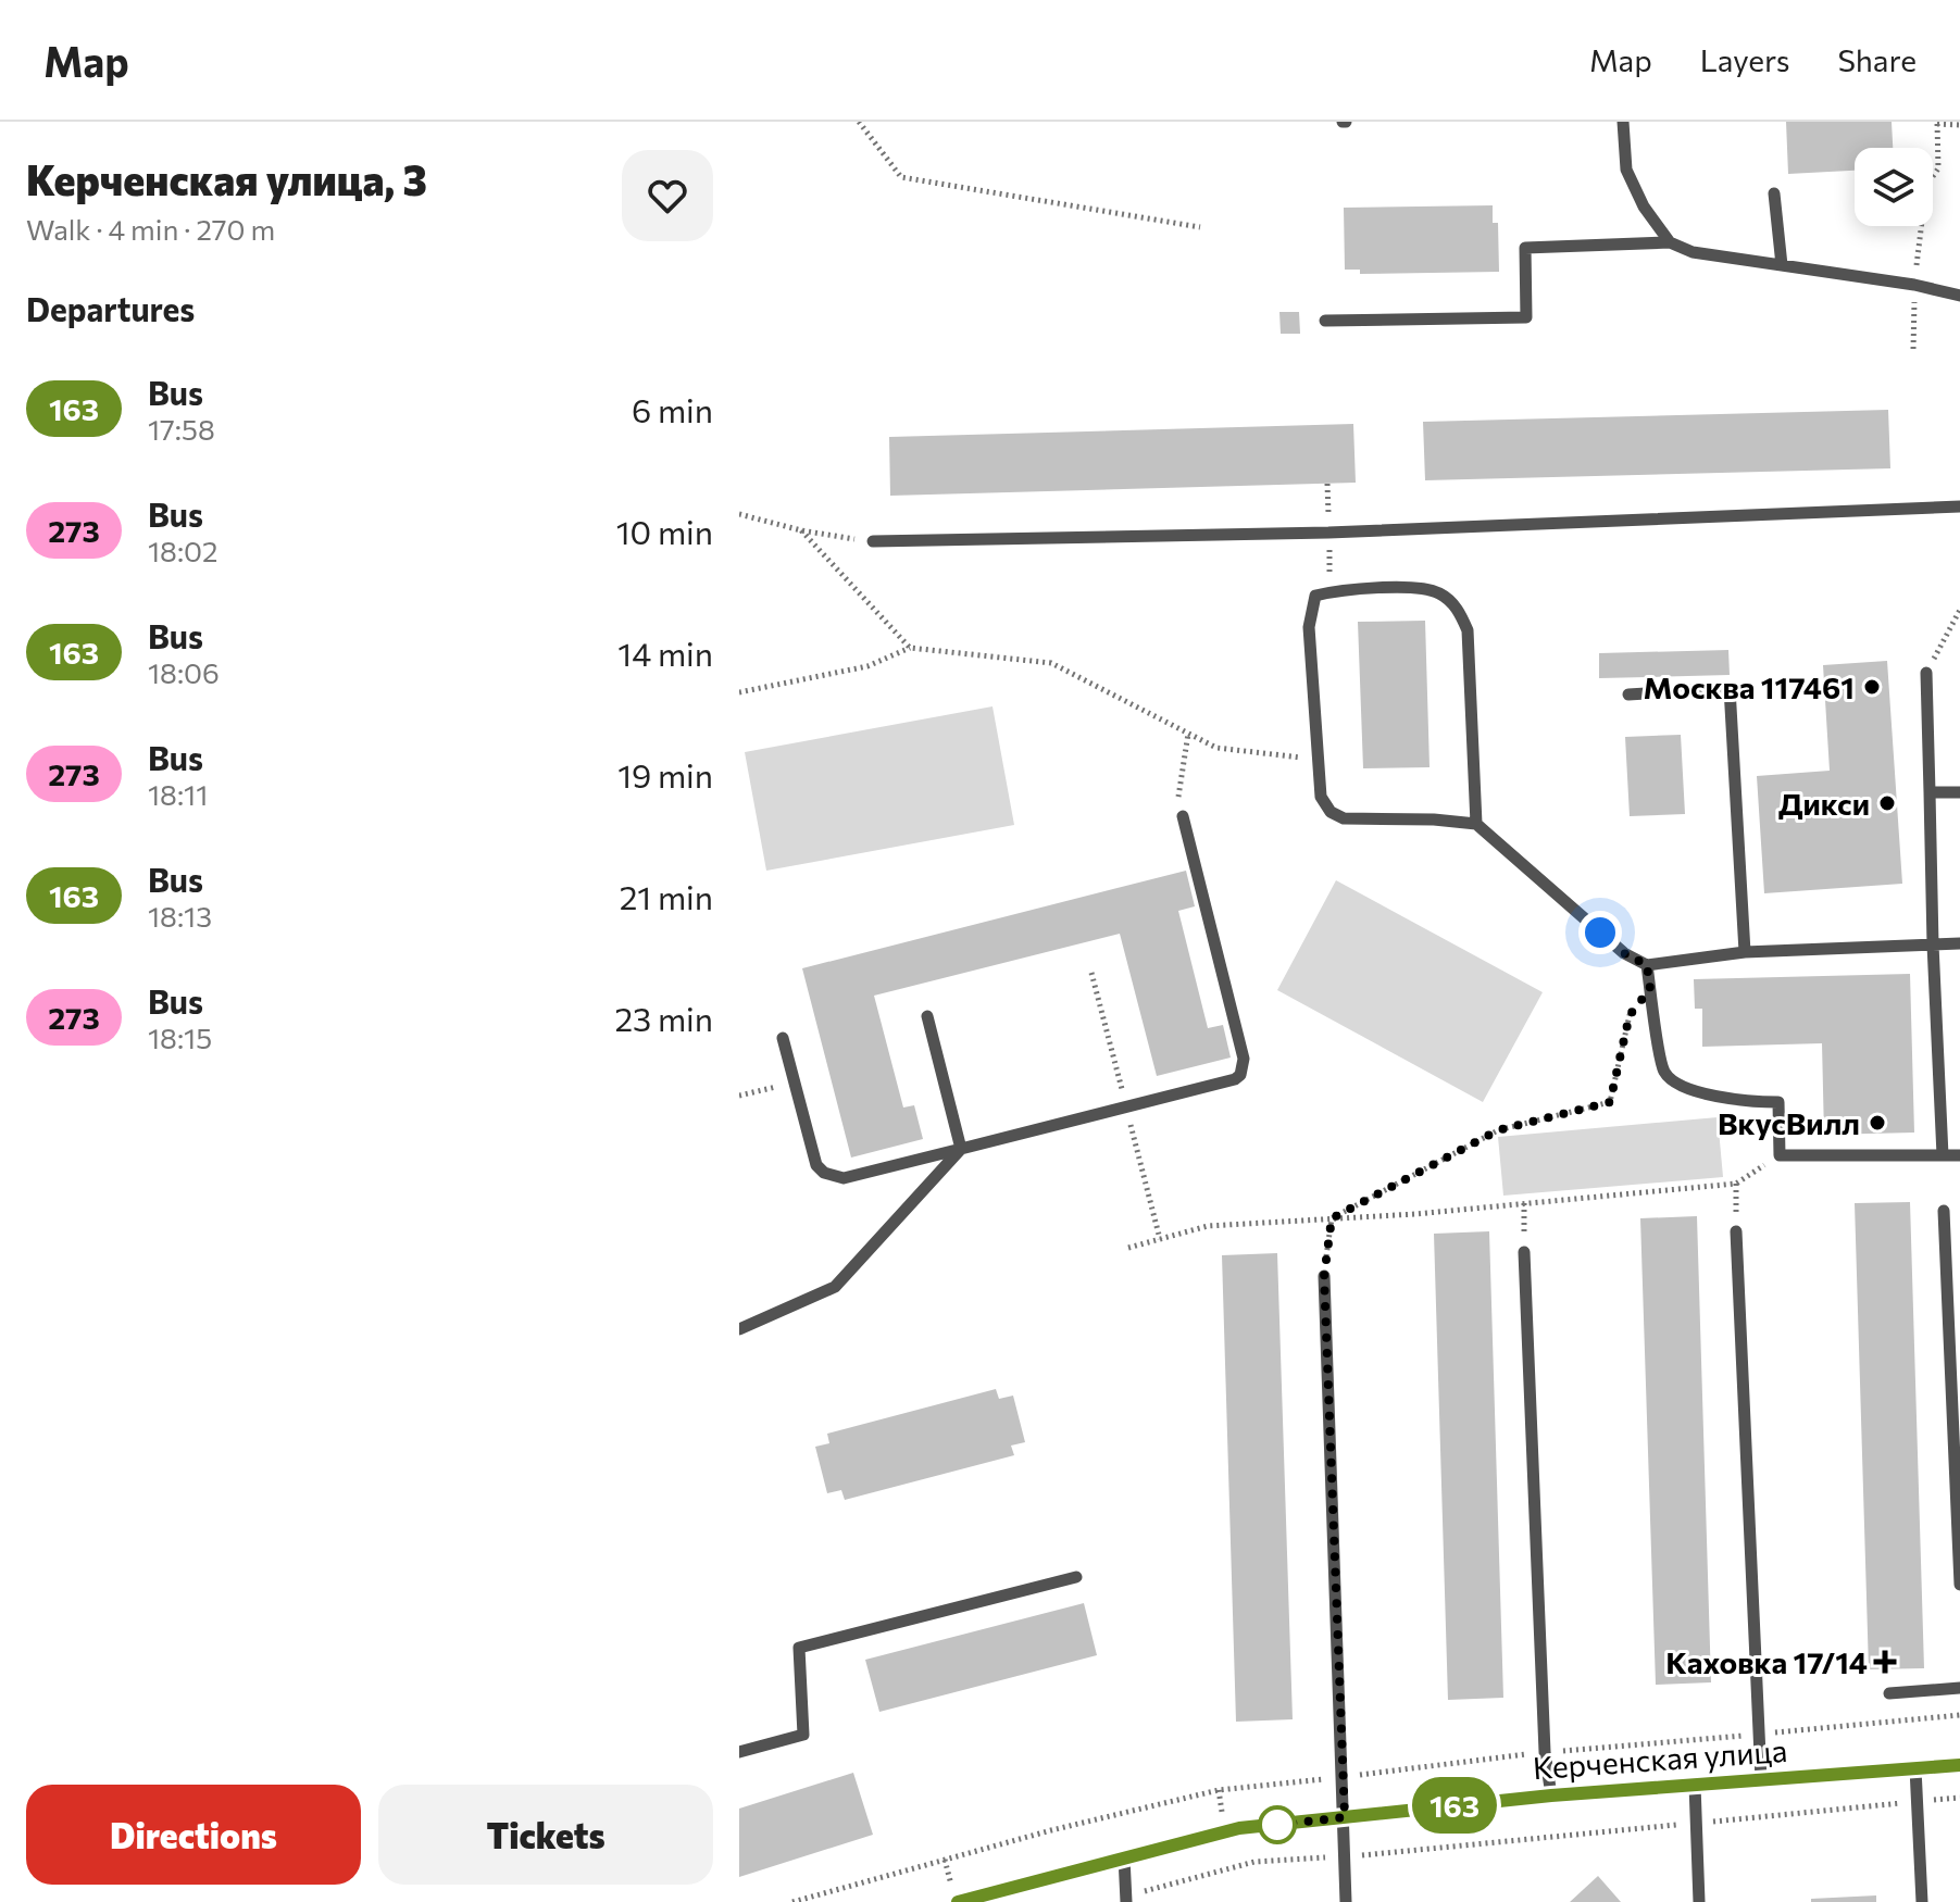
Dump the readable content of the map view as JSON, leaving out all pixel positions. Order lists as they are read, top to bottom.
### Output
{
  "streets": {
    "street": ["Керченская улица"]
  },
  "places": {
    "other": ["Москва 117461", "Дикси", "ВкусВилл"],
    "health": ["Каховка 17/14"]
  },
  "lines": ["bus line 163"],
  "page": {
    "header": "Map",
    "nav": ["Map", "Layers", "Share"],
    "heading": [
      ["Керченская улица, 3", "Walk · 4 min · 270 m"],
      "Departures"
    ],
    "on_map": "163",
    "list": [
      {
        "mark": "163",
        "name": "Bus",
        "note": "17:58",
        "value": "6 min"
      },
      {
        "mark": "273",
        "name": "Bus",
        "note": "18:02",
        "value": "10 min"
      },
      {
        "mark": "163",
        "name": "Bus",
        "note": "18:06",
        "value": "14 min"
      },
      {
        "mark": "273",
        "name": "Bus",
        "note": "18:11",
        "value": "19 min"
      },
      {
        "mark": "163",
        "name": "Bus",
        "note": "18:13",
        "value": "21 min"
      },
      {
        "mark": "273",
        "name": "Bus",
        "note": "18:15",
        "value": "23 min"
      }
    ],
    "buttons": ["Directions", "Tickets"]
  }
}
